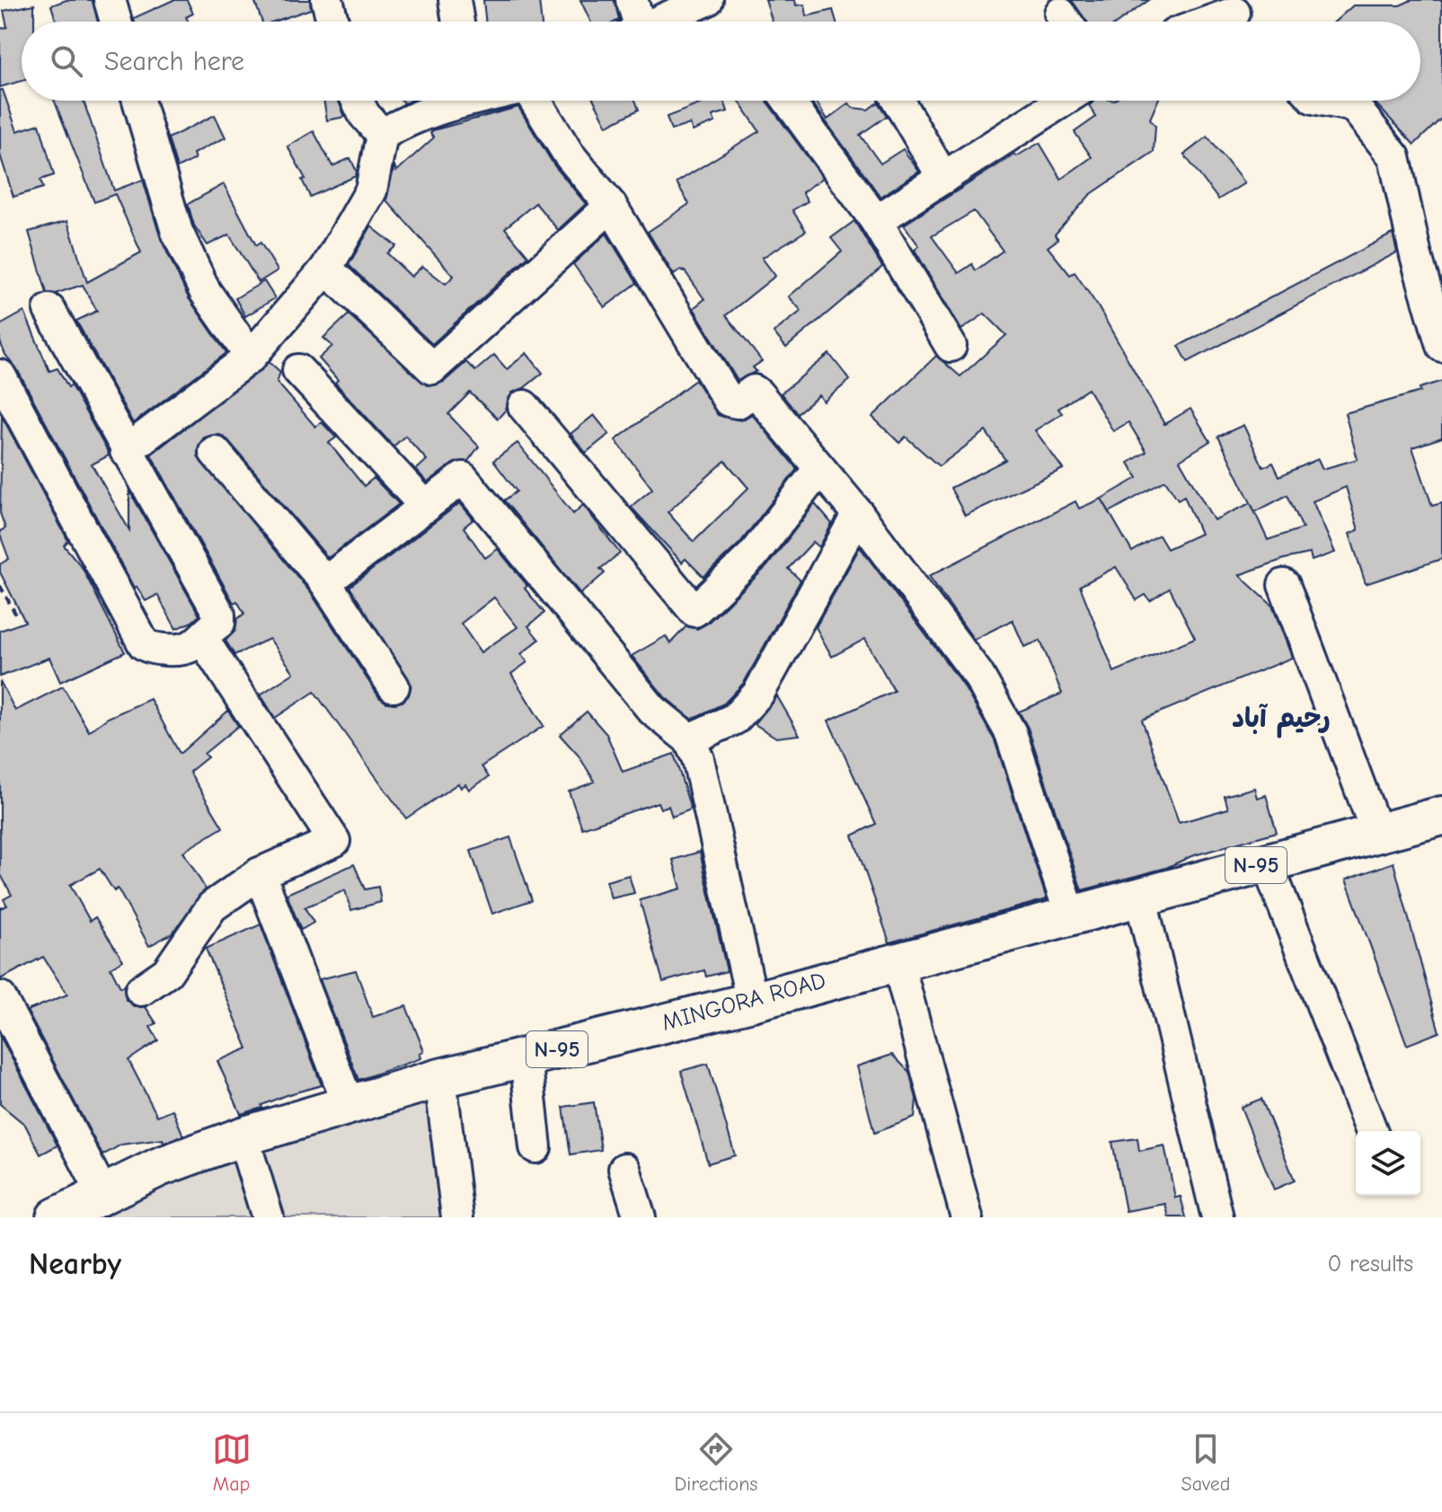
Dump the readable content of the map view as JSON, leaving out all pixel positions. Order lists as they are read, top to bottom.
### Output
{
  "streets": {
    "main road": ["N-95", "MINGORA ROAD"]
  },
  "districts": ["رحیم آباد"],
  "page": {
    "search": "Search here",
    "heading": ["Nearby", "0 results"],
    "nav": ["Map", "Directions", "Saved"]
  }
}
